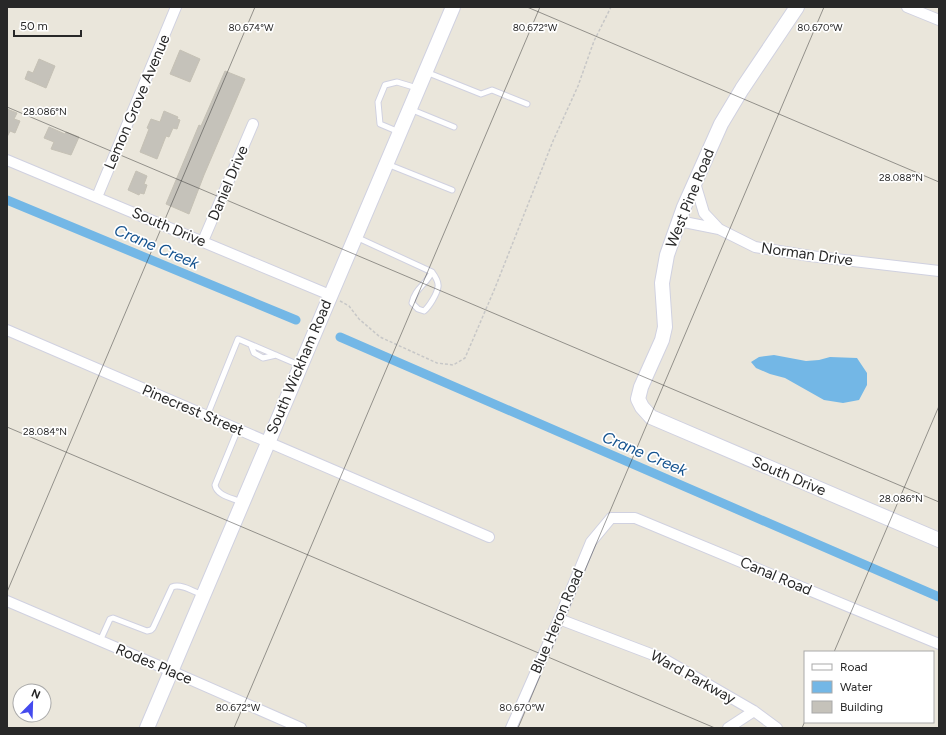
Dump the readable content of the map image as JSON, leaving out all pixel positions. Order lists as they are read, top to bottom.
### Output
{
  "streets": {
    "main road": ["West Pine Road", "South Drive", "South Wickham Road"],
    "street": [
      "Lemon Grove Avenue",
      "Daniel Drive",
      "Norman Drive",
      "Pinecrest Street",
      "Canal Road",
      "Blue Heron Road",
      "Rodes Place",
      "Ward Parkway"
    ]
  },
  "crossings": [
    ["Lemon Grove Avenue", "South Drive"],
    ["Daniel Drive", "South Drive"],
    ["West Pine Road", "South Drive"],
    ["West Pine Road", "Norman Drive"],
    ["South Drive", "South Wickham Road"],
    ["South Wickham Road", "Pinecrest Street"],
    ["South Wickham Road", "Rodes Place"],
    ["Canal Road", "Blue Heron Road"],
    ["Blue Heron Road", "Ward Parkway"]
  ],
  "water": ["Crane Creek"],
  "legend": ["Road", "Water", "Building"],
  "scale_bar": "50 m",
  "north": "top right",
  "coordinates": [
    "80.674°W",
    "80.672°W",
    "80.670°W",
    "28.086°N",
    "28.088°N",
    "28.084°N"
  ]
}
